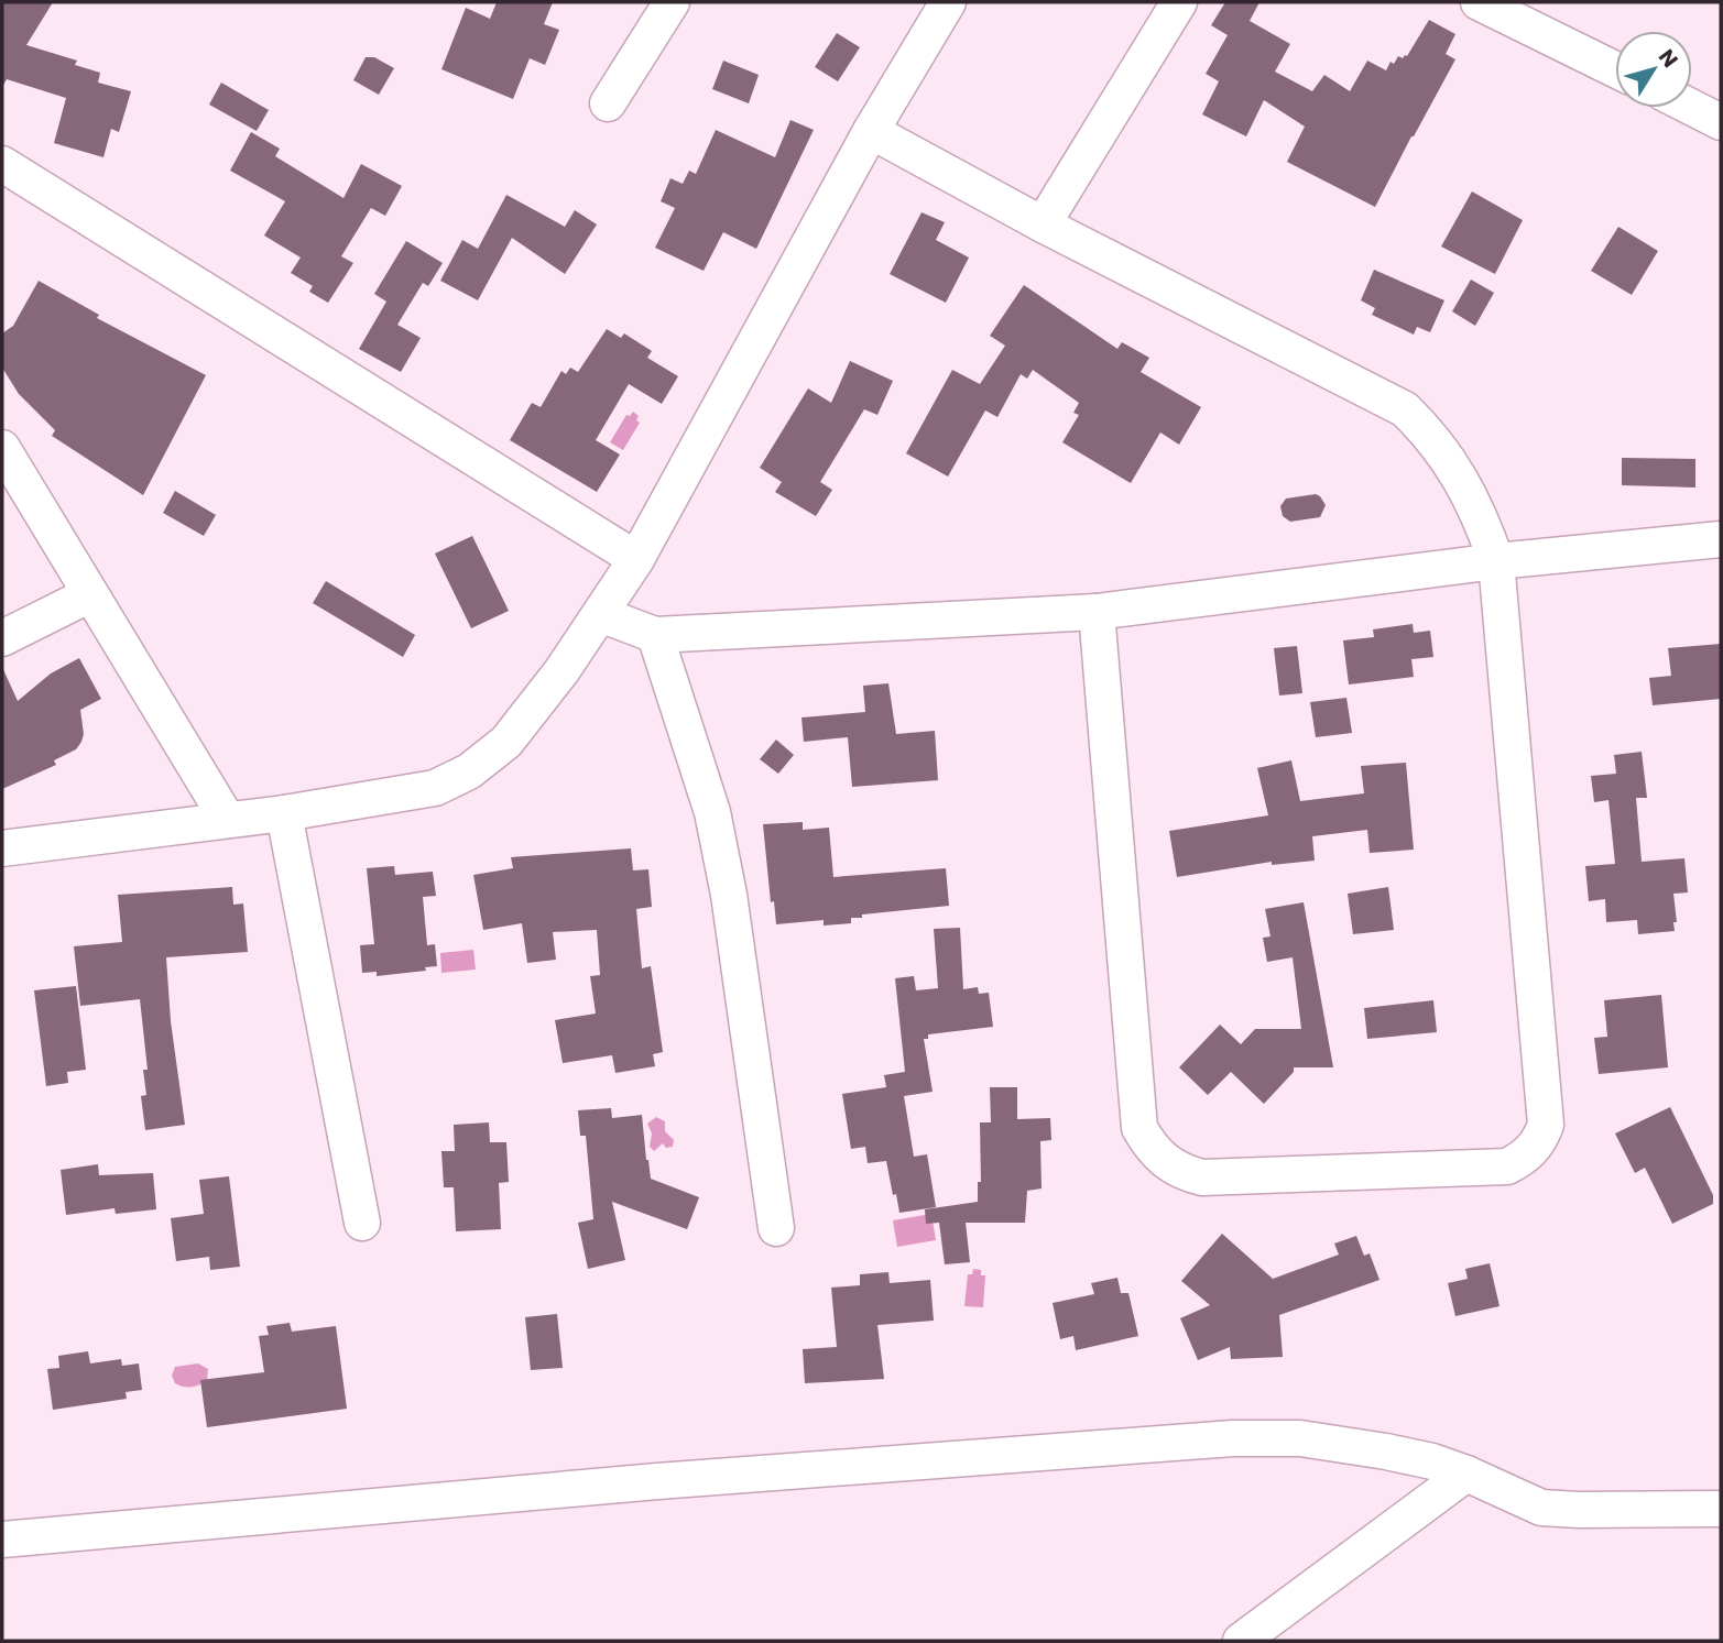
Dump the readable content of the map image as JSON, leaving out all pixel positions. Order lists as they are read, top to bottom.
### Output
{
  "north": "top right"
}
